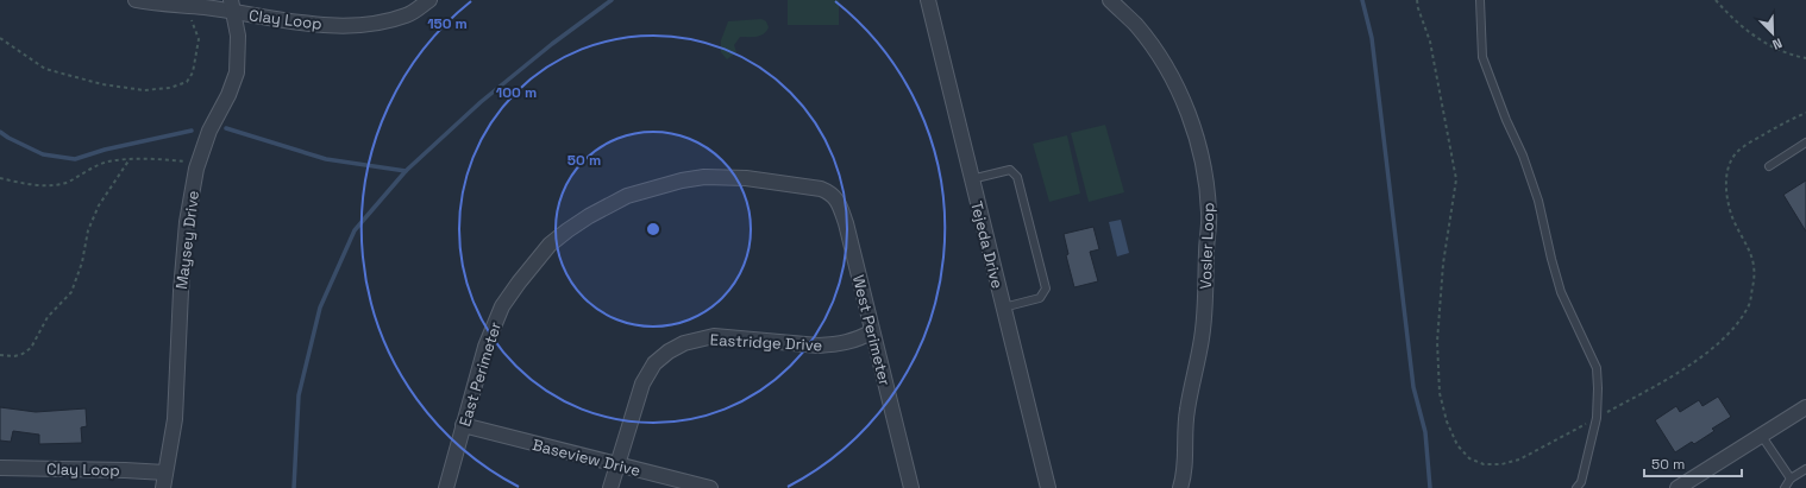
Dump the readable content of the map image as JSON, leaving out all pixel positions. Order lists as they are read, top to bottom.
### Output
{
  "streets": {
    "street": [
      "Clay Loop",
      "Maysey Drive",
      "Tejeda Drive",
      "Vosler Loop",
      "West Perimeter",
      "Eastridge Drive",
      "East Perimeter",
      "Baseview Drive"
    ]
  },
  "crossings": [
    ["Clay Loop", "Maysey Drive"],
    ["West Perimeter", "Eastridge Drive"],
    ["West Perimeter", "East Perimeter"],
    ["Eastridge Drive", "Baseview Drive"],
    ["East Perimeter", "Baseview Drive"]
  ],
  "scale_bar": "50 m",
  "north": "bottom right",
  "rings": ["150 m", "100 m", "50 m"]
}
